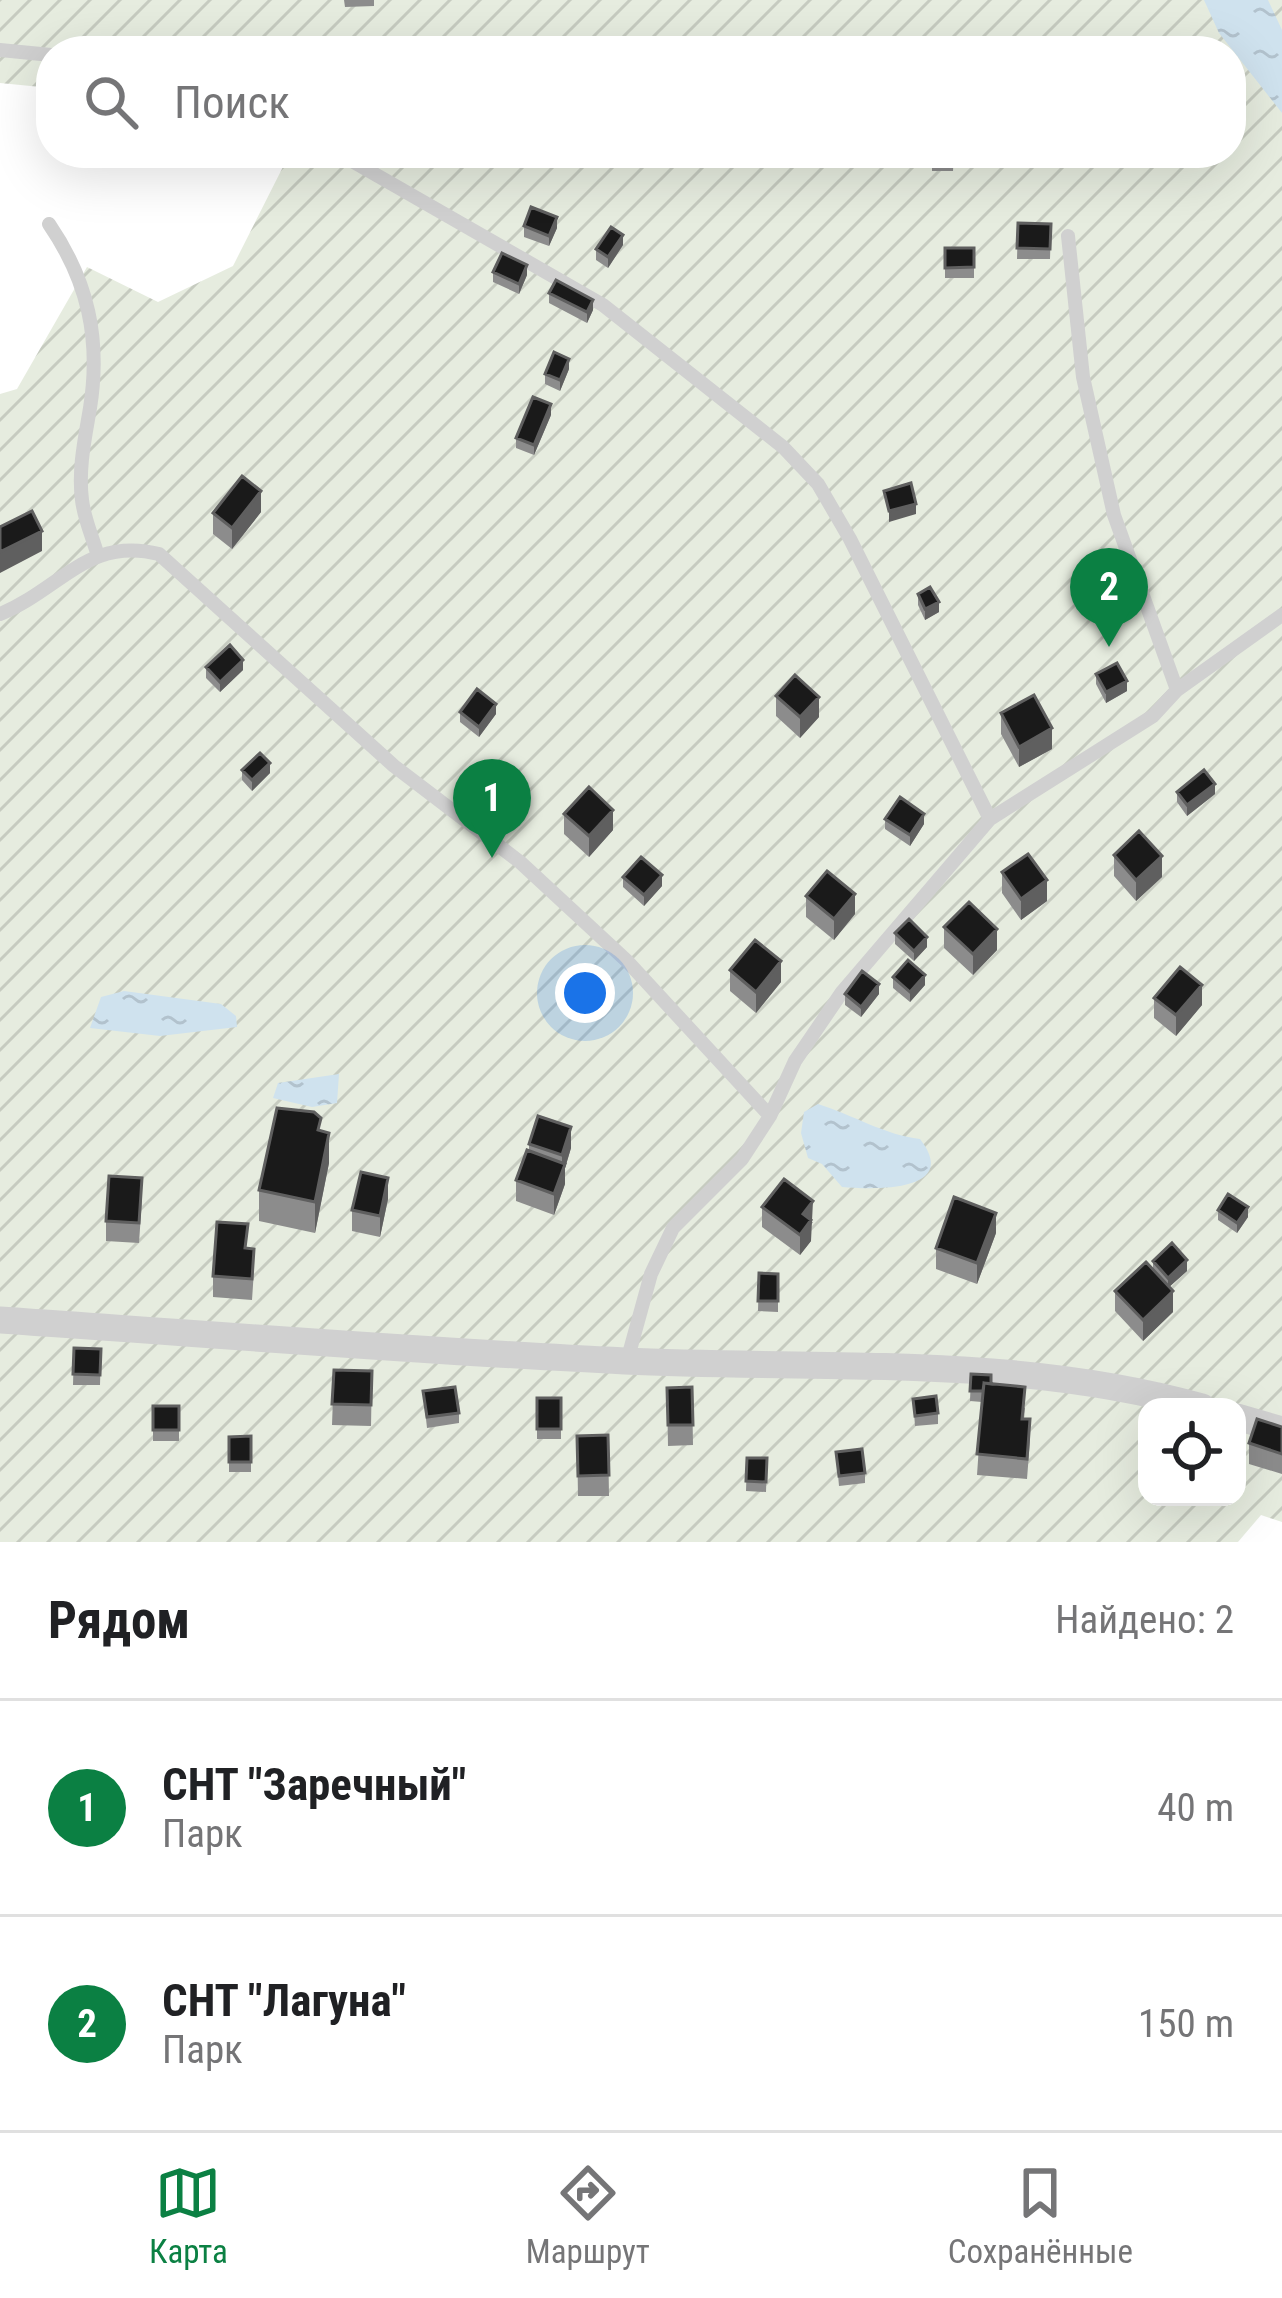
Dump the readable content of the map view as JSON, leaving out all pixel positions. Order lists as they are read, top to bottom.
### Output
{
  "page": {
    "search": "Поиск",
    "pins": ["2", "1"],
    "heading": ["Рядом", "Найдено: 2"],
    "list": [
      {
        "mark": "1",
        "name": "СНТ \"Заречный\"",
        "note": "Парк",
        "value": "40 m"
      },
      {
        "mark": "2",
        "name": "СНТ \"Лагуна\"",
        "note": "Парк",
        "value": "150 m"
      }
    ],
    "nav": ["Карта", "Маршрут", "Сохранённые"]
  }
}
